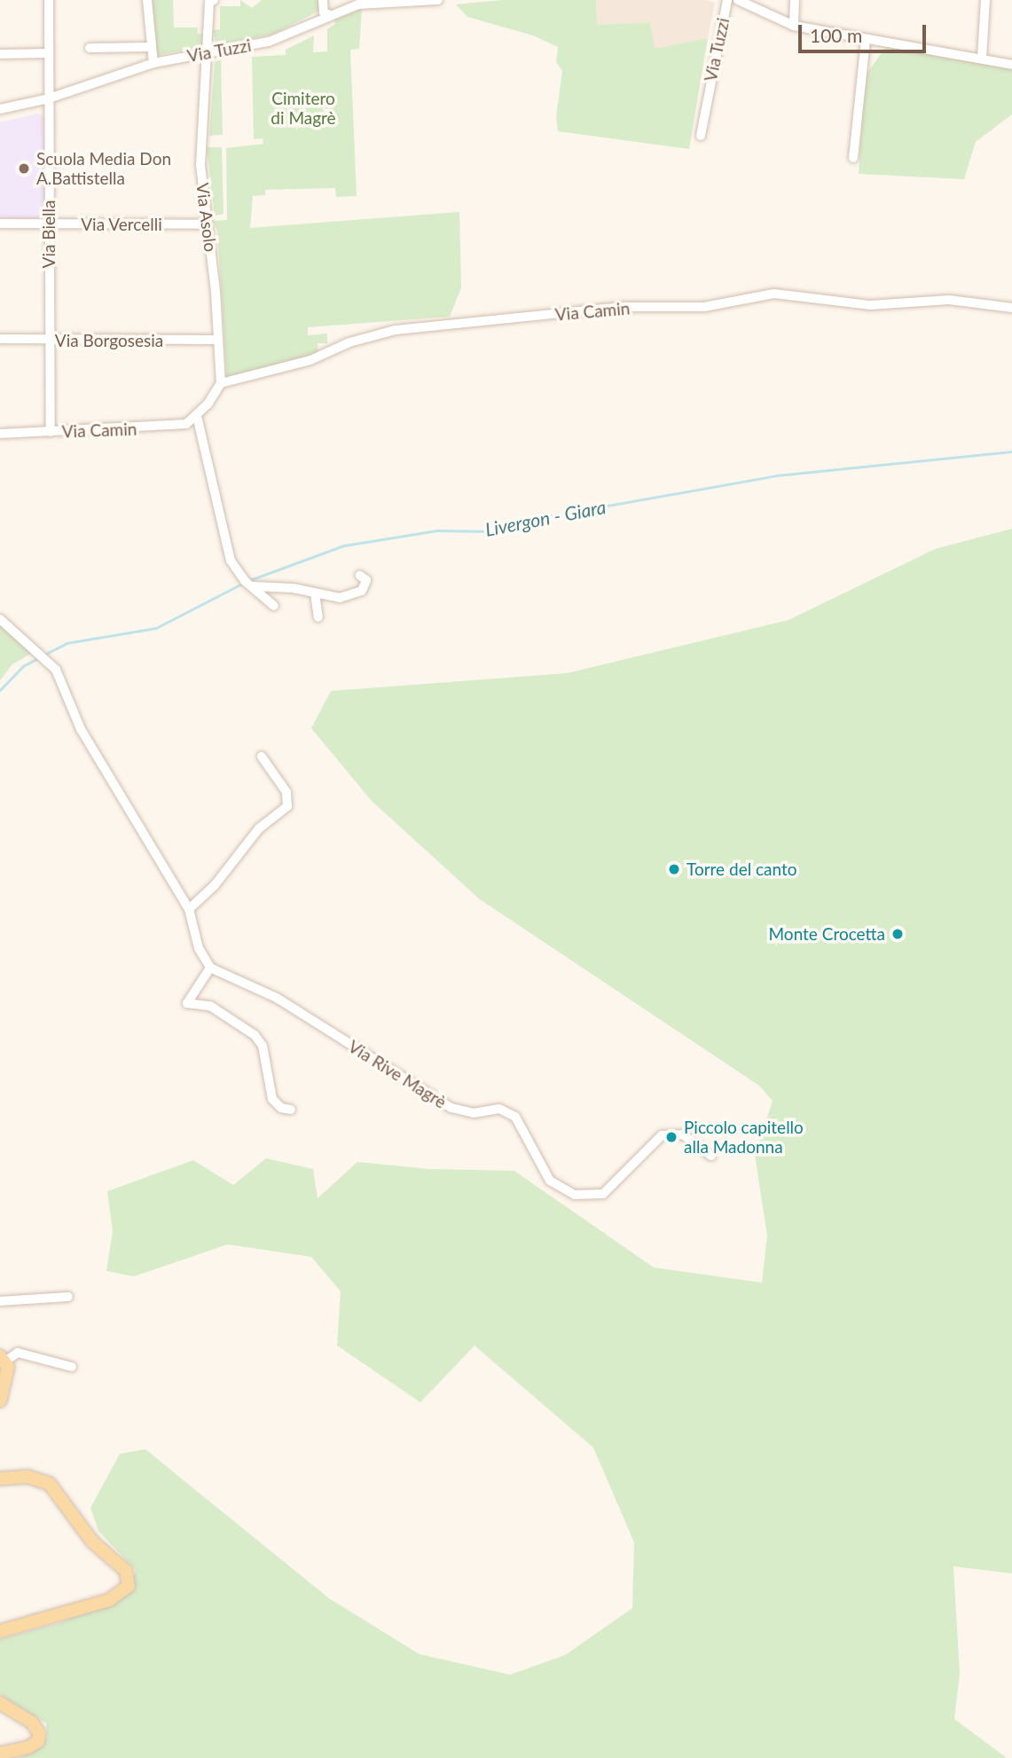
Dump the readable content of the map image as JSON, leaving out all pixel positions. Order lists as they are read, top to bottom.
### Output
{
  "streets": {
    "street": [
      "Via Tuzzi",
      "Via Asolo",
      "Via Vercelli",
      "Via Biella",
      "Via Camin",
      "Via Borgosesia",
      "Via Rive Magrè"
    ]
  },
  "crossings": [
    ["Via Tuzzi", "Via Asolo"],
    ["Via Tuzzi", "Via Biella"],
    ["Via Asolo", "Via Vercelli"],
    ["Via Asolo", "Via Camin"],
    ["Via Asolo", "Via Borgosesia"],
    ["Via Vercelli", "Via Biella"],
    ["Via Biella", "Via Camin"],
    ["Via Biella", "Via Borgosesia"]
  ],
  "water": ["Livergon - Giara"],
  "parks": ["Cimitero di Magrè"],
  "places": [
    "Scuola Media Don A.Battistella",
    "Torre del canto",
    "Monte Crocetta",
    "Piccolo capitello alla Madonna"
  ],
  "scale_bar": "100 m"
}
